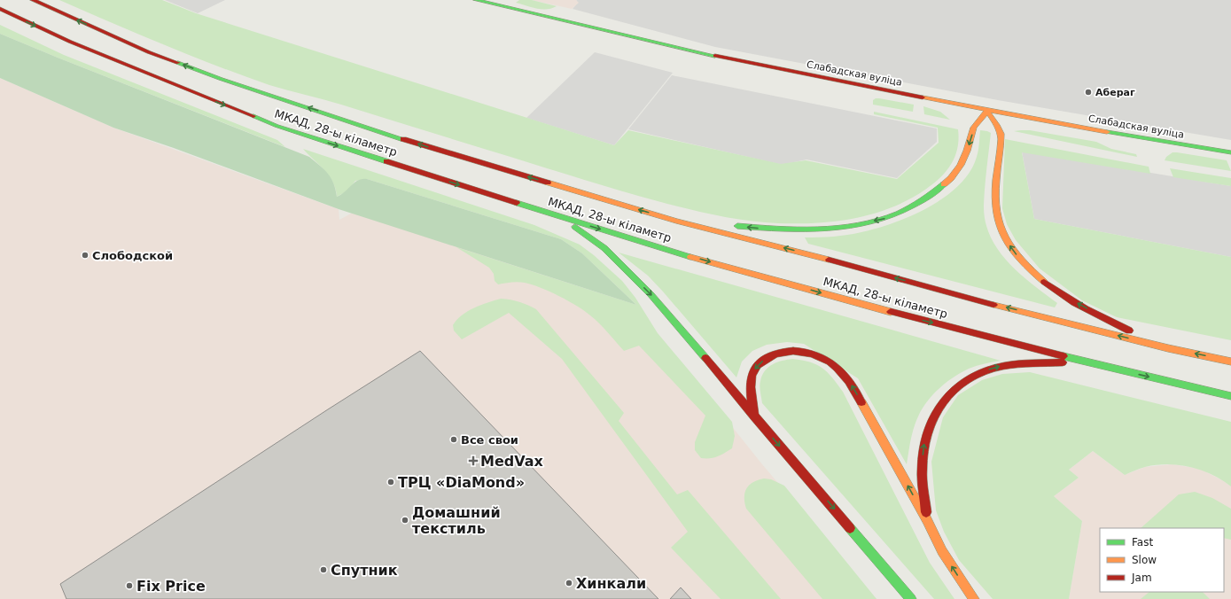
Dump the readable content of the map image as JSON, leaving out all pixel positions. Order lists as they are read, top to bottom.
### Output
{
  "streets": {
    "main road": ["Слабадская вуліца", "МКАД, 28-ы кіламетр"]
  },
  "places": {
    "other": [
      "Абераг",
      "Слободской",
      "Все свои",
      "ТРЦ «DiaMond»",
      "Домашний текстиль",
      "Спутник",
      "Хинкали",
      "Fix Price"
    ],
    "health": ["MedVax"]
  },
  "legend": ["Fast", "Slow", "Jam"]
}
